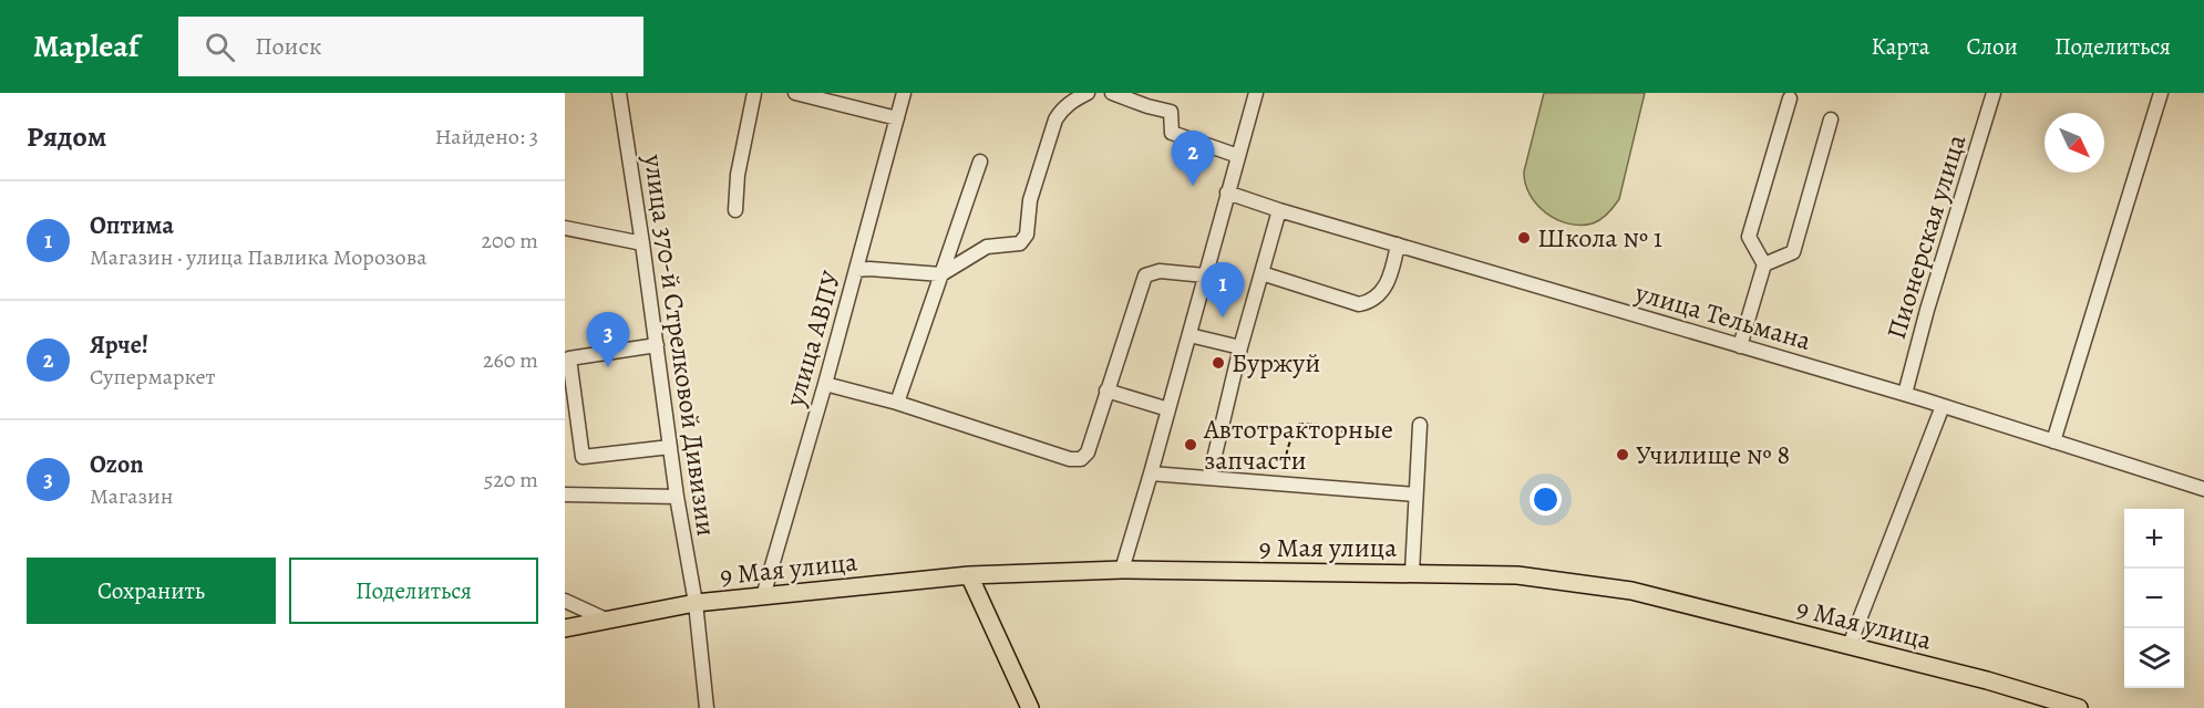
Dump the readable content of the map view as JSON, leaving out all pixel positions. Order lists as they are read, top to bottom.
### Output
{
  "streets": {
    "main road": ["9 Мая улица"],
    "street": [
      "Пионерская улица",
      "улица Тельмана",
      "улица АВПУ",
      "улица 370-й Стрелковой Дивизии"
    ]
  },
  "crossings": [
    ["Пионерская улица", "улица Тельмана"],
    ["улица АВПУ", "9 Мая улица"],
    ["улица 370-й Стрелковой Дивизии", "9 Мая улица"]
  ],
  "places": [
    "Школа № 1",
    "Буржуй",
    "Автотракторные запчасти",
    "Училище № 8"
  ],
  "north": "bottom right",
  "page": {
    "header": "Mapleaf",
    "search": "Поиск",
    "nav": ["Карта", "Слои", "Поделиться"],
    "heading": ["Рядом", "Найдено: 3"],
    "pins": ["2", "1", "3"],
    "list": [
      {
        "mark": "1",
        "name": "Оптима",
        "note": "Магазин · улица Павлика Морозова",
        "value": "200 m"
      },
      {
        "mark": "2",
        "name": "Ярче!",
        "note": "Супермаркет",
        "value": "260 m"
      },
      {
        "mark": "3",
        "name": "Ozon",
        "note": "Магазин",
        "value": "520 m"
      }
    ],
    "map_buttons": ["+", "−"],
    "buttons": ["Сохранить", "Поделиться"]
  }
}
